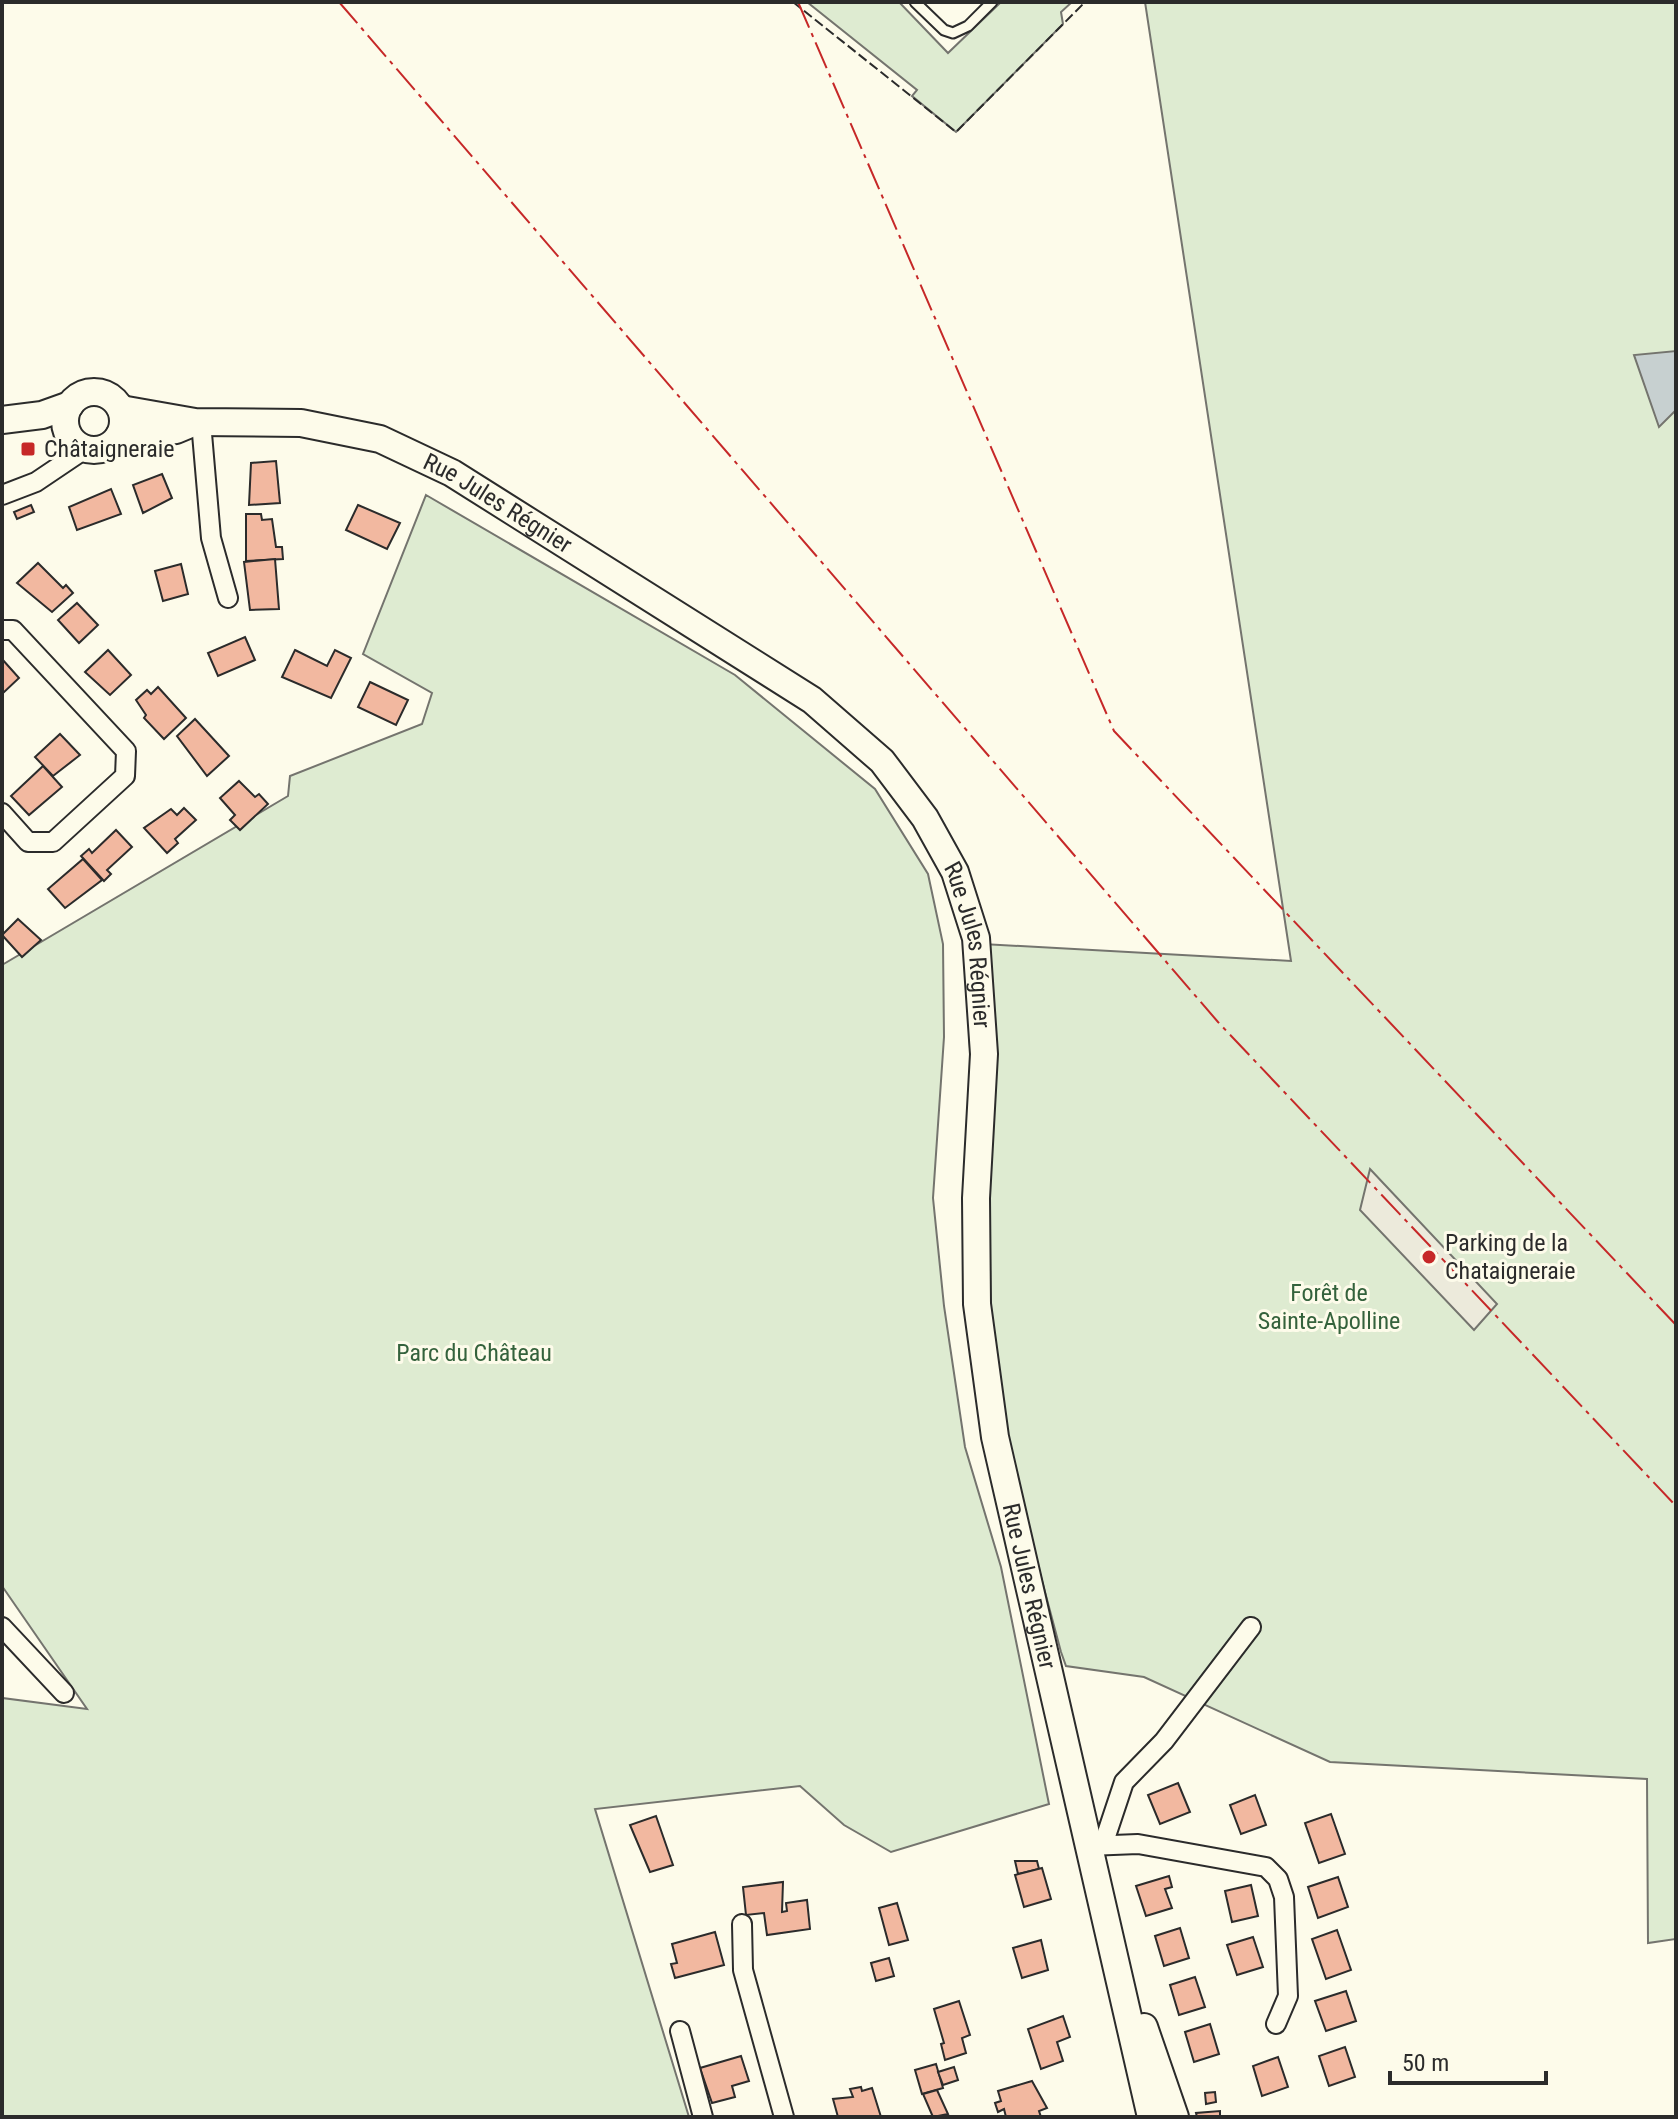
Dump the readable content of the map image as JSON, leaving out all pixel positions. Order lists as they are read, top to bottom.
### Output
{
  "streets": {
    "street": ["Rue Jules Régnier"]
  },
  "parks": ["Forêt de Sainte-Apolline", "Parc du Château"],
  "places": {
    "transit": ["Châtaigneraie"],
    "other": ["Parking de la Chataigneraie"]
  },
  "scale_bar": "50 m"
}
